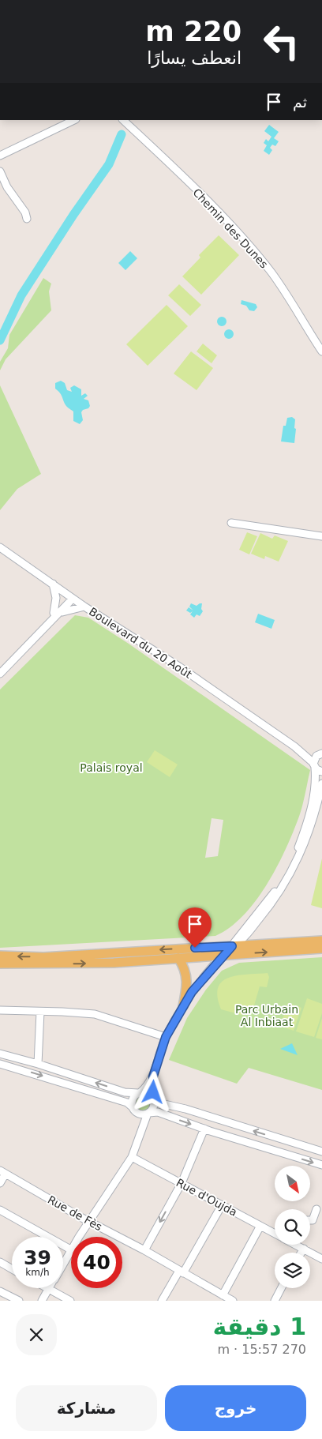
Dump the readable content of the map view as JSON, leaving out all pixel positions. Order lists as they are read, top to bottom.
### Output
{
  "streets": {
    "street": [
      "Chemin des Dunes",
      "Boulevard du 20 Août",
      "Rue d'Oujda",
      "Rue de Fès"
    ]
  },
  "parks": ["Palais royal", "Parc Urbain Al Inbiaat"],
  "north": "bottom right",
  "page": {
    "turn": ["220 m", "انعطف يسارًا"],
    "then": "ثم",
    "speed": "39 km/h",
    "limit": "40",
    "heading": ["1 دقيقة", "270 m · 15:57"],
    "buttons": ["خروج", "مشاركة"]
  }
}
